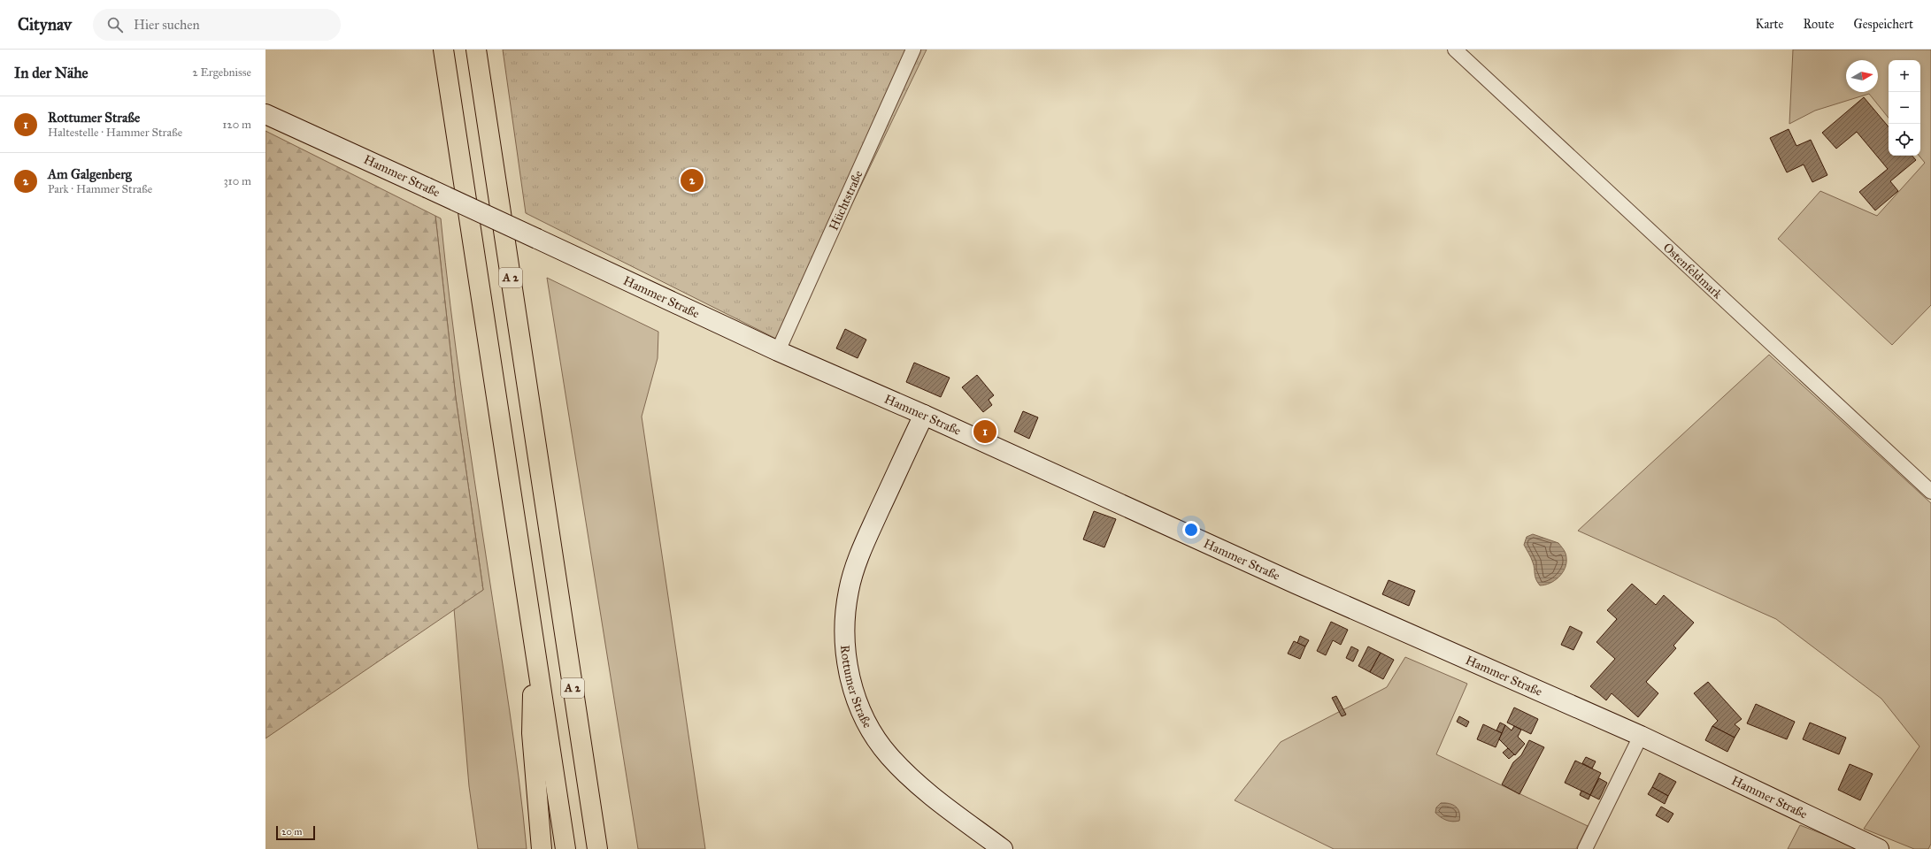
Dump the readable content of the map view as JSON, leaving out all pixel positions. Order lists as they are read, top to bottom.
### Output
{
  "streets": {
    "highway": ["A 2"],
    "main road": ["Hammer Straße", "Rottumer Straße"],
    "street": ["Hüchtstraße", "Ostenfeldmark"]
  },
  "crossings": [
    ["Hammer Straße", "Hüchtstraße"],
    ["Hammer Straße", "Rottumer Straße"]
  ],
  "scale_bar": "20 m",
  "north": "right",
  "page": {
    "header": "Citynav",
    "search": "Hier suchen",
    "nav": ["Karte", "Route", "Gespeichert"],
    "heading": ["In der Nähe", "2 Ergebnisse"],
    "map_buttons": ["+", "−"],
    "list": [
      {
        "mark": "1",
        "name": "Rottumer Straße",
        "note": "Haltestelle · Hammer Straße",
        "value": "120 m"
      },
      {
        "mark": "2",
        "name": "Am Galgenberg",
        "note": "Park · Hammer Straße",
        "value": "310 m"
      }
    ],
    "pins": ["2", "1"],
    "scale": "20 m"
  }
}
